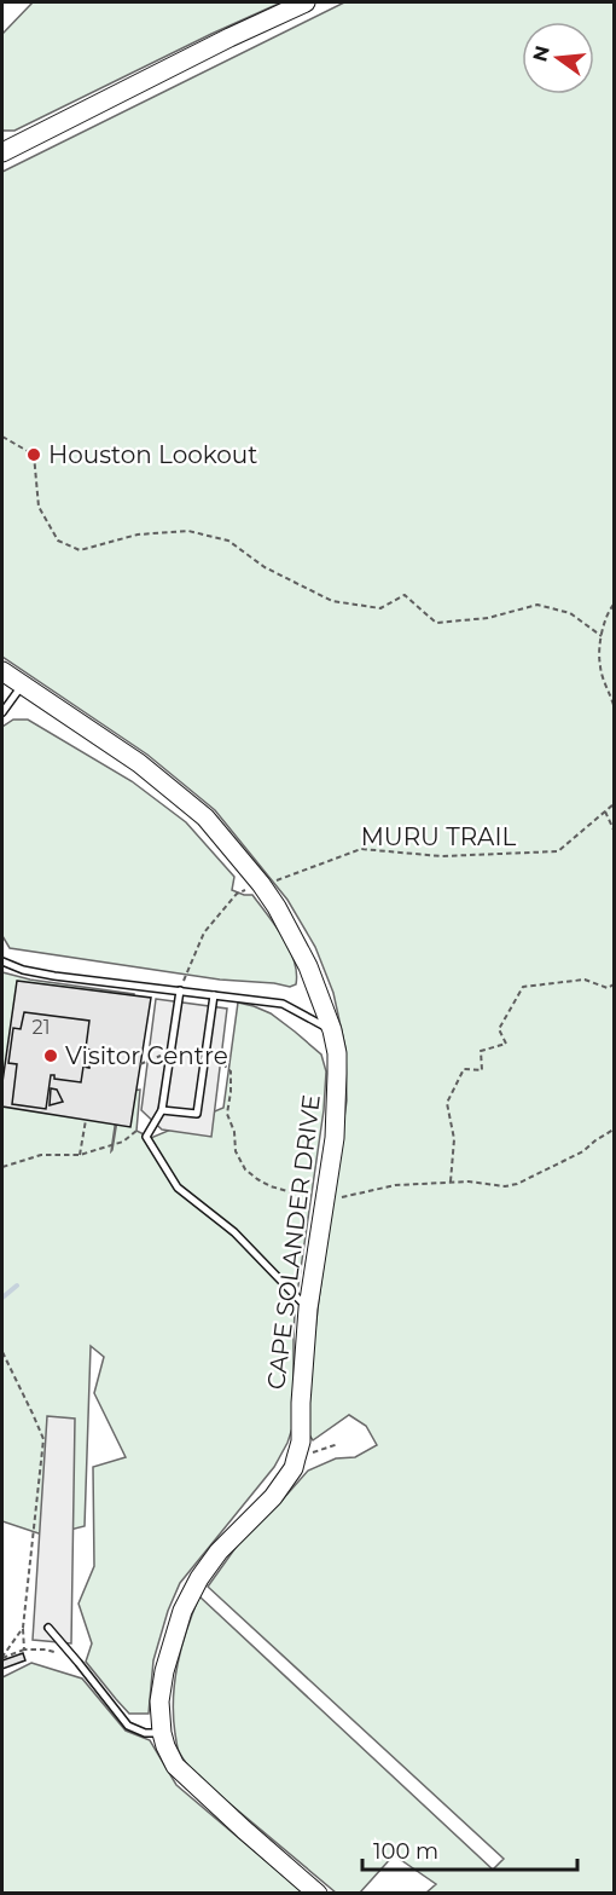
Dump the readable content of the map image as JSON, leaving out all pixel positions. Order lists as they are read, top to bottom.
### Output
{
  "streets": {
    "street": ["CAPE SOLANDER DRIVE"],
    "path": ["MURU TRAIL"]
  },
  "crossings": [
    ["MURU TRAIL", "CAPE SOLANDER DRIVE"]
  ],
  "places": ["Houston Lookout", "Visitor Centre"],
  "house_numbers": ["21"],
  "scale_bar": "100 m",
  "north": "left"
}
